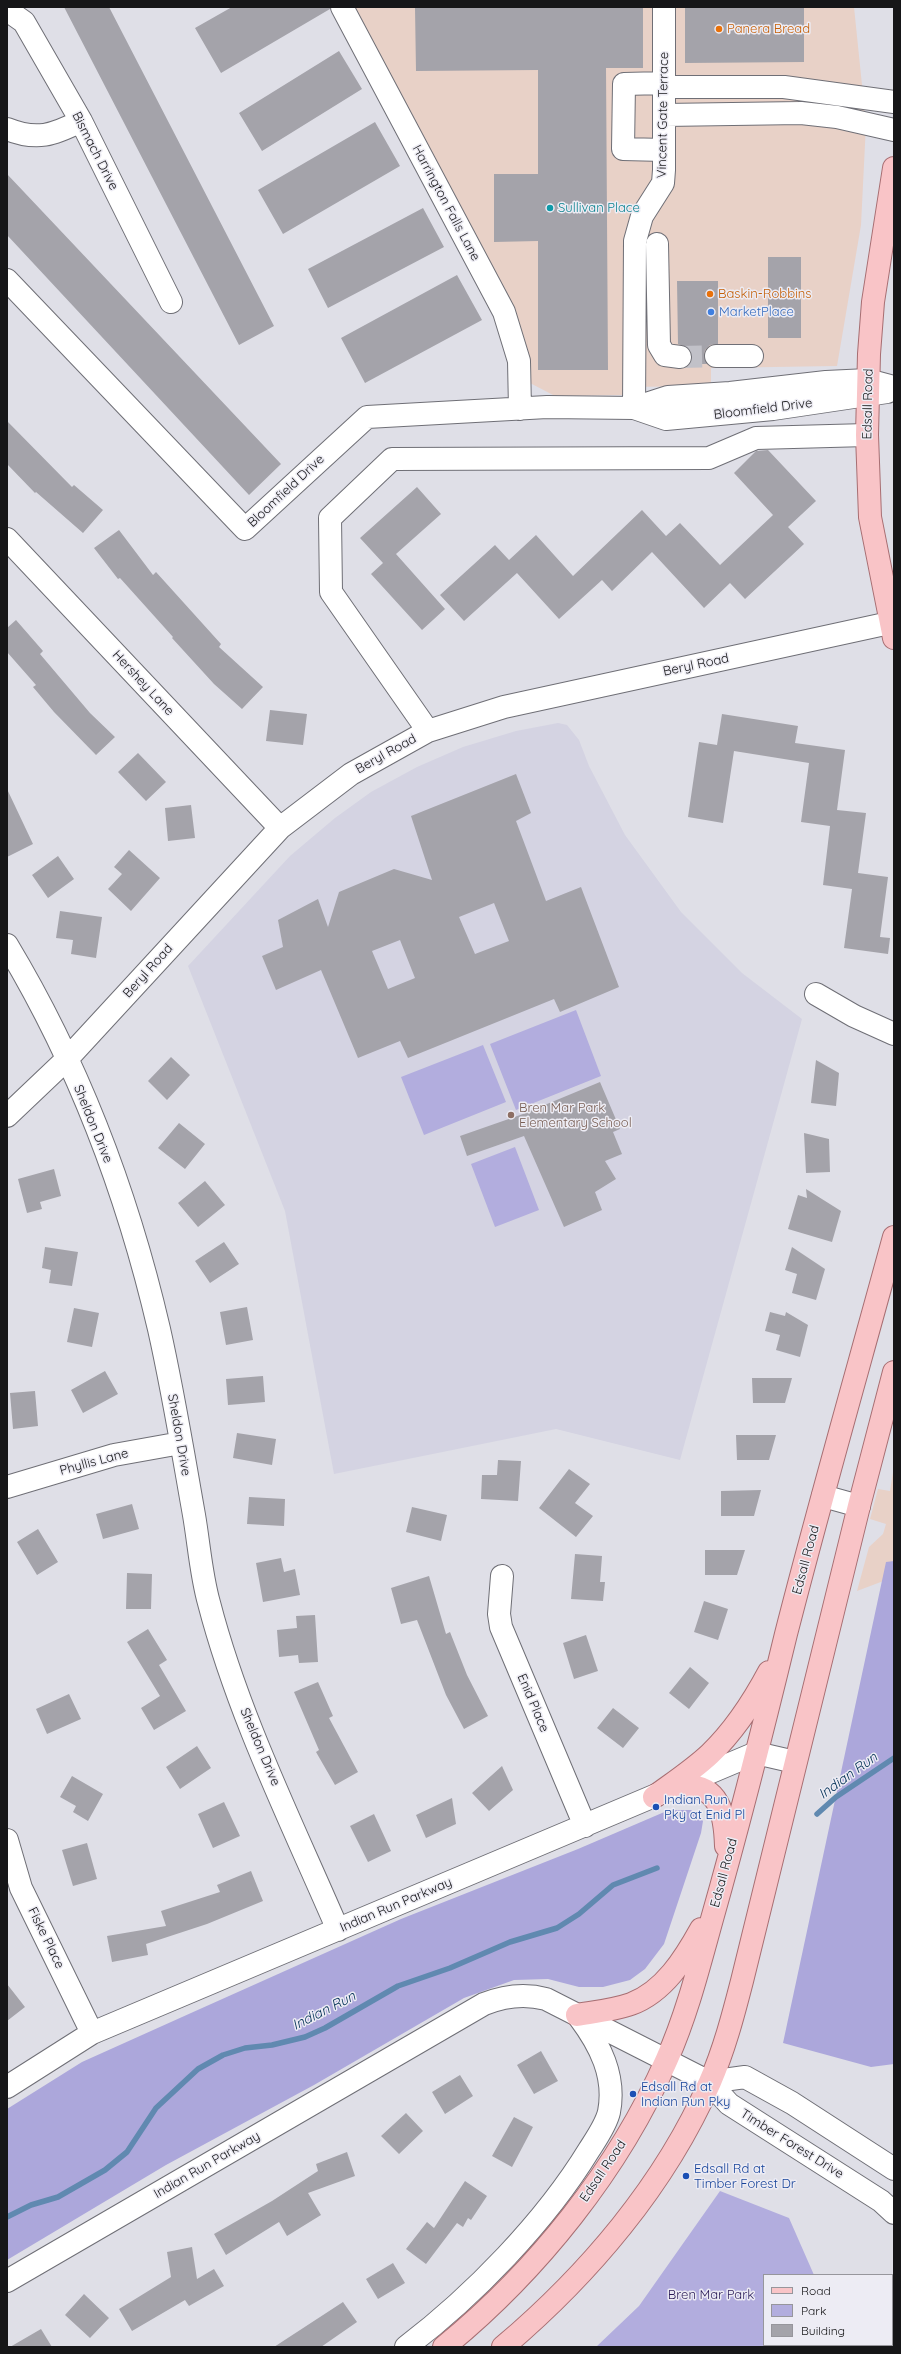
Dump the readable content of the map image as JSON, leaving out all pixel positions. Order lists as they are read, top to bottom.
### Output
{
  "streets": {
    "main road": ["Edsall Road"],
    "street": [
      "Vincent Gate Terrace",
      "Bismach Drive",
      "Harrington Falls Lane",
      "Bloomfield Drive",
      "Beryl Road",
      "Hershey Lane",
      "Sheldon Drive",
      "Phyllis Lane",
      "Enid Place",
      "Indian Run Parkway",
      "Fiske Place",
      "Timber Forest Drive"
    ]
  },
  "crossings": [
    ["Vincent Gate Terrace", "Bloomfield Drive"],
    ["Harrington Falls Lane", "Bloomfield Drive"],
    ["Edsall Road", "Bloomfield Drive"],
    ["Edsall Road", "Beryl Road"],
    ["Edsall Road", "Indian Run Parkway"],
    ["Beryl Road", "Hershey Lane"],
    ["Beryl Road", "Sheldon Drive"],
    ["Sheldon Drive", "Phyllis Lane"],
    ["Sheldon Drive", "Indian Run Parkway"],
    ["Enid Place", "Indian Run Parkway"],
    ["Indian Run Parkway", "Fiske Place"],
    ["Indian Run Parkway", "Timber Forest Drive"]
  ],
  "water": ["Indian Run"],
  "parks": ["Bren Mar Park"],
  "places": [
    "Panera Bread",
    "Sullivan Place",
    "Baskin-Robbins",
    "MarketPlace",
    "Bren Mar Park Elementary School",
    "Indian Run Pky at Enid Pl",
    "Edsall Rd at Indian Run Pky",
    "Edsall Rd at Timber Forest Dr"
  ],
  "legend": ["Road", "Park", "Building"]
}
